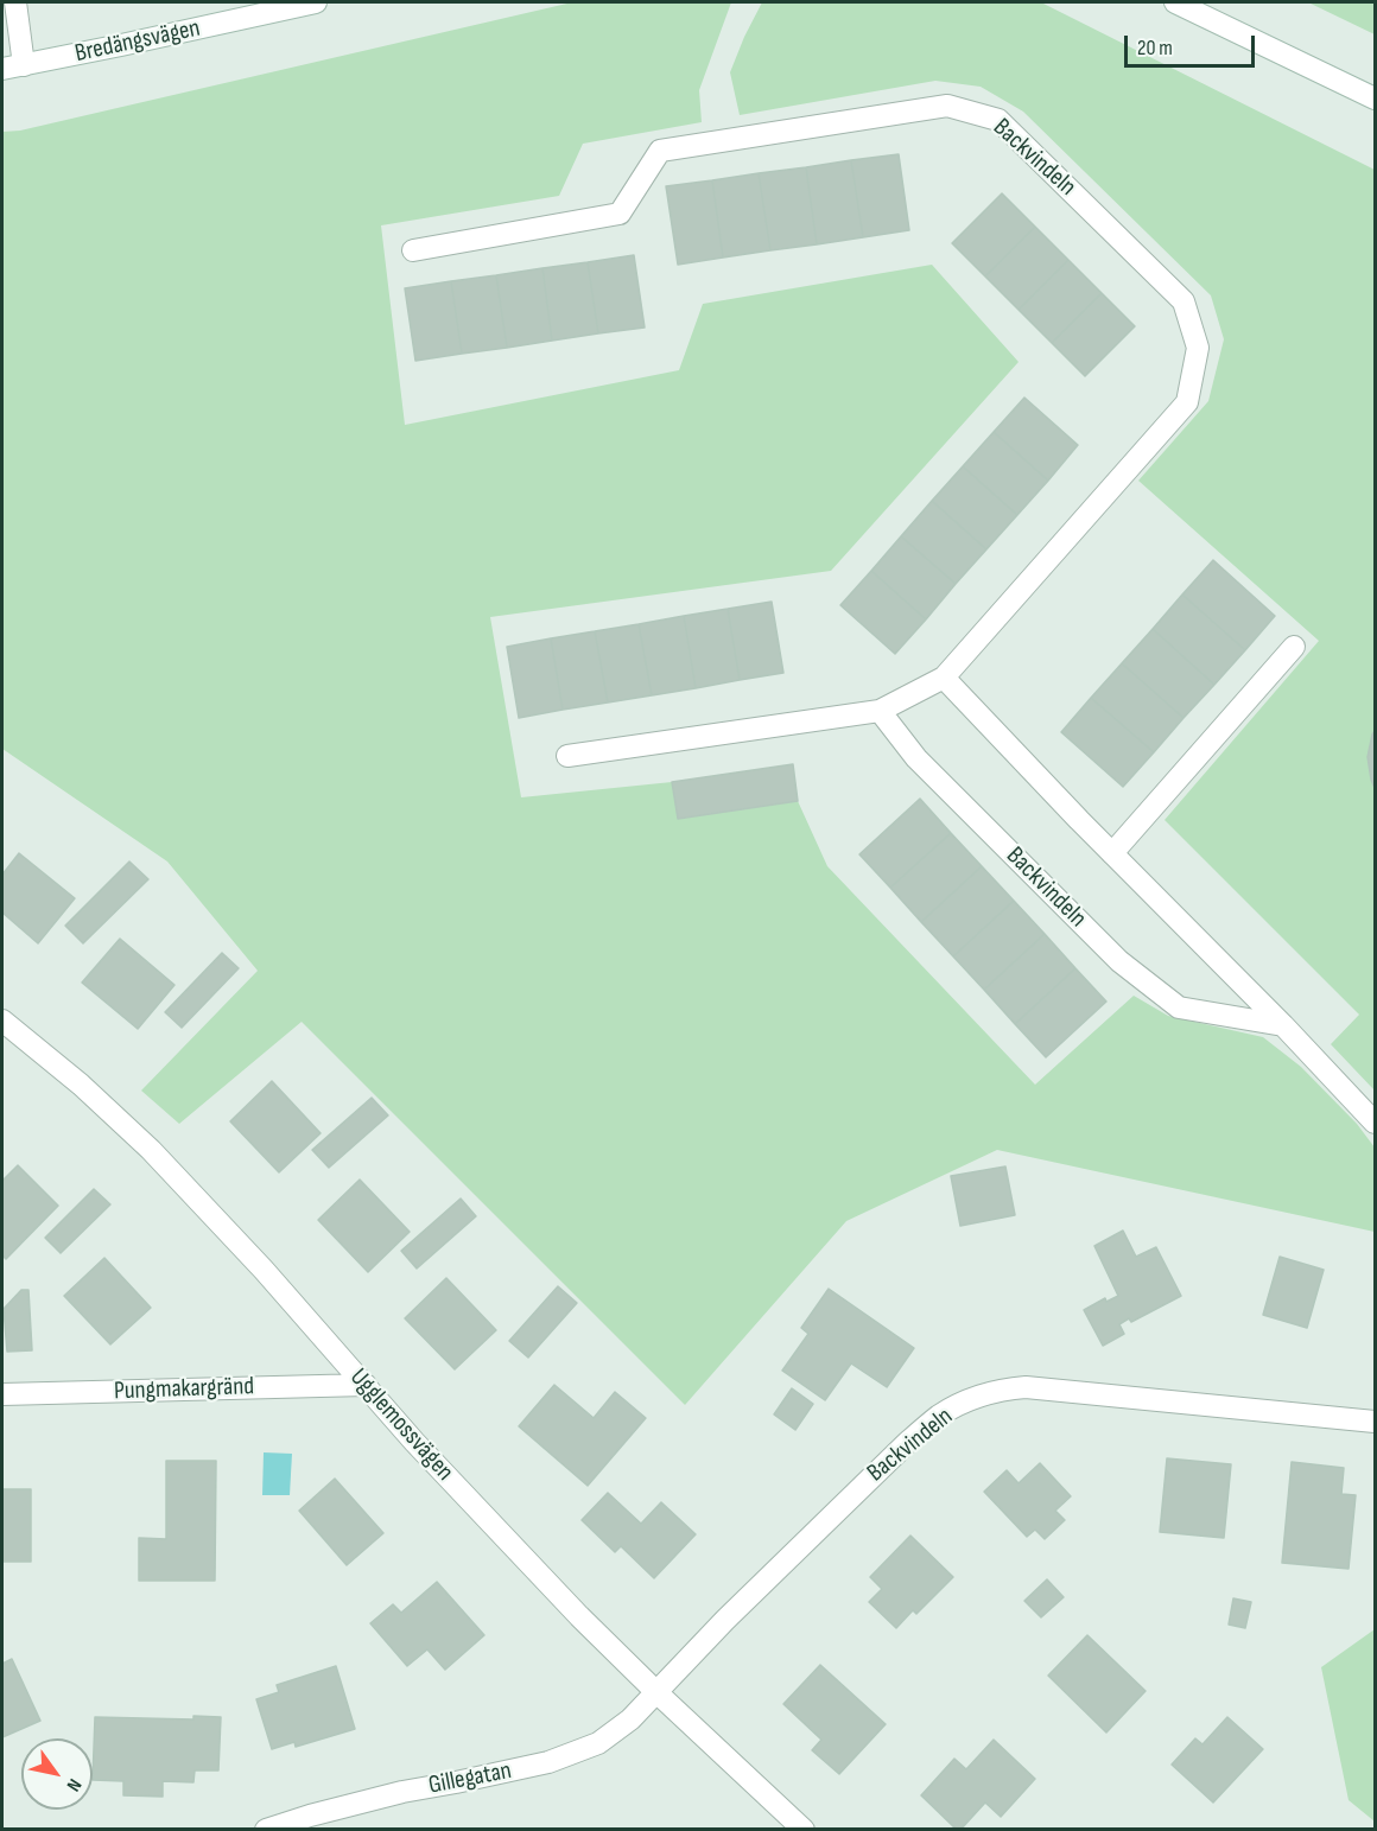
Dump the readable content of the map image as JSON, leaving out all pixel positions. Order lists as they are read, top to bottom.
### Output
{
  "streets": {
    "street": [
      "Bredängsvägen",
      "Backvindeln",
      "Pungmakargränd",
      "Ugglemossvägen",
      "Gillegatan"
    ]
  },
  "crossings": [
    ["Backvindeln", "Ugglemossvägen"],
    ["Backvindeln", "Gillegatan"],
    ["Pungmakargränd", "Ugglemossvägen"],
    ["Ugglemossvägen", "Gillegatan"]
  ],
  "scale_bar": "20 m",
  "north": "bottom right"
}
